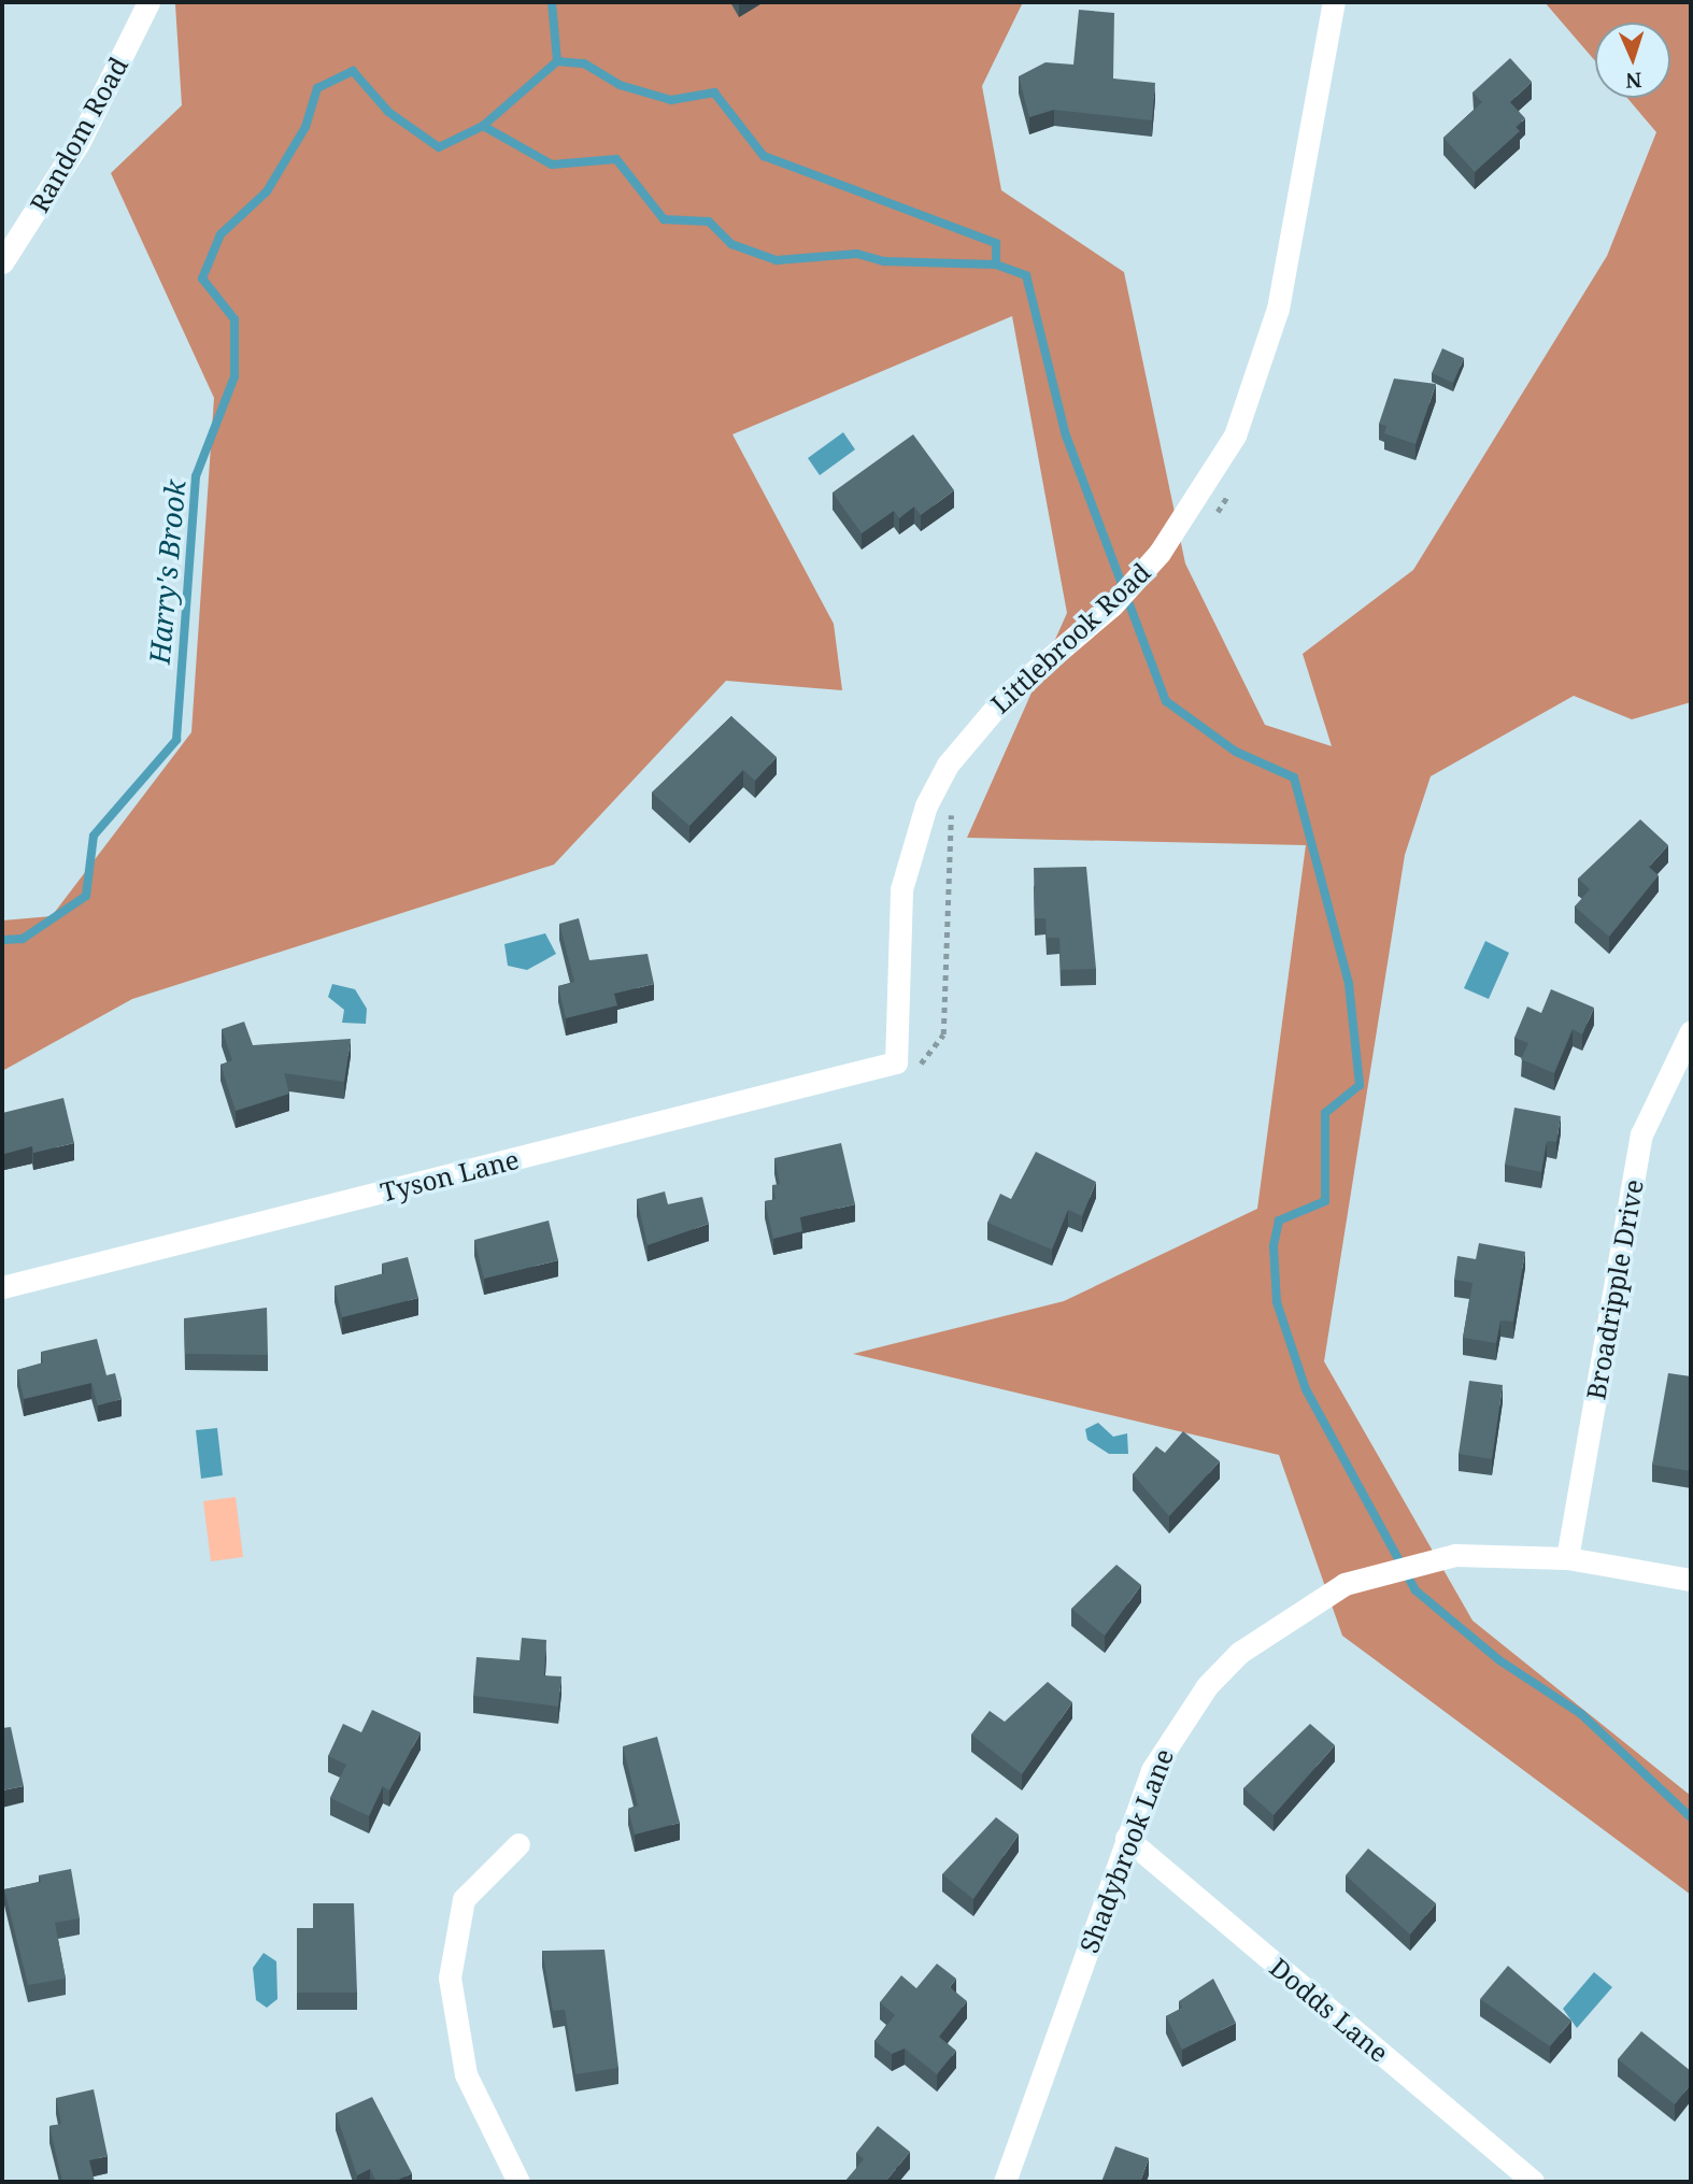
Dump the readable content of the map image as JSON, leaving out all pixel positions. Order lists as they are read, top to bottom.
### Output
{
  "streets": {
    "street": [
      "Random Road",
      "Littlebrook Road",
      "Tyson Lane",
      "Broadripple Drive",
      "Shadybrook Lane",
      "Dodds Lane"
    ]
  },
  "crossings": [
    ["Littlebrook Road", "Tyson Lane"],
    ["Broadripple Drive", "Shadybrook Lane"],
    ["Shadybrook Lane", "Dodds Lane"]
  ],
  "water": ["Harry's Brook"],
  "north": "bottom"
}
